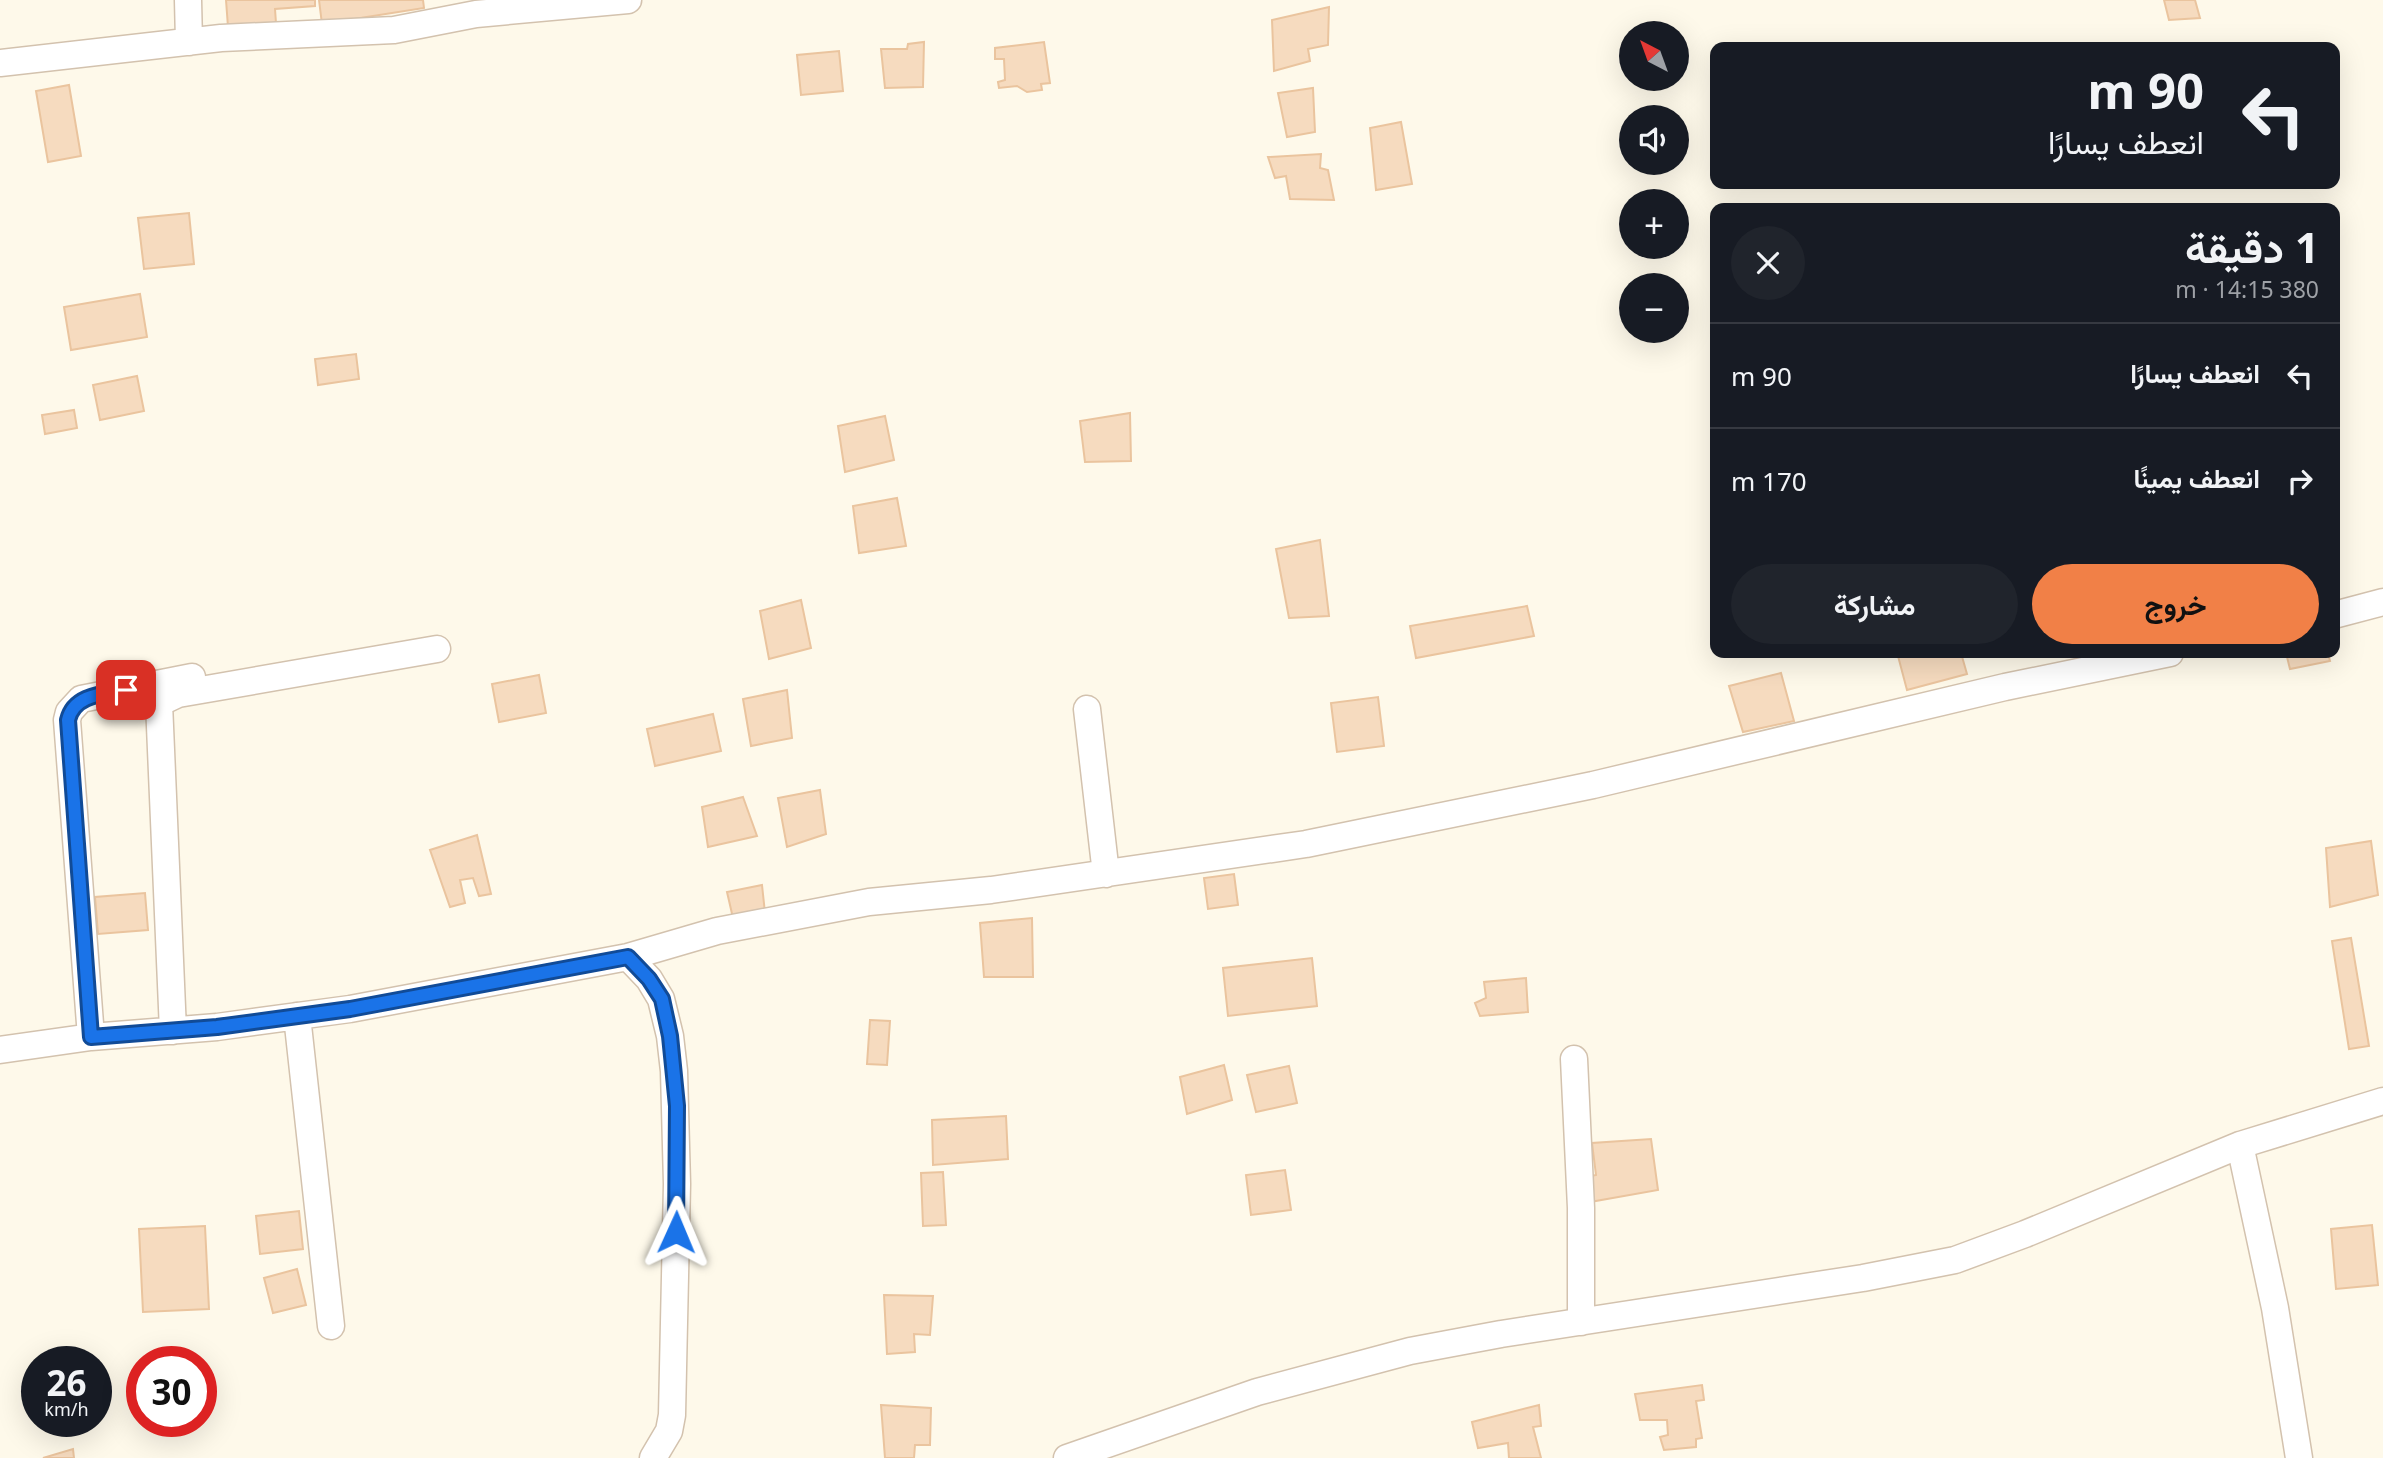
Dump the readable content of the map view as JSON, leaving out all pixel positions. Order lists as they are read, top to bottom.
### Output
{
  "north": "top left",
  "page": {
    "map_buttons": ["+", "−"],
    "turn": ["90 m", "انعطف يسارًا"],
    "heading": ["1 دقيقة", "380 m · 14:15"],
    "list": [
      {
        "name": "انعطف يسارًا",
        "value": "90 m"
      },
      {
        "name": "انعطف يمينًا",
        "value": "170 m"
      }
    ],
    "buttons": ["خروج", "مشاركة"],
    "speed": "26 km/h",
    "limit": "30"
  }
}
